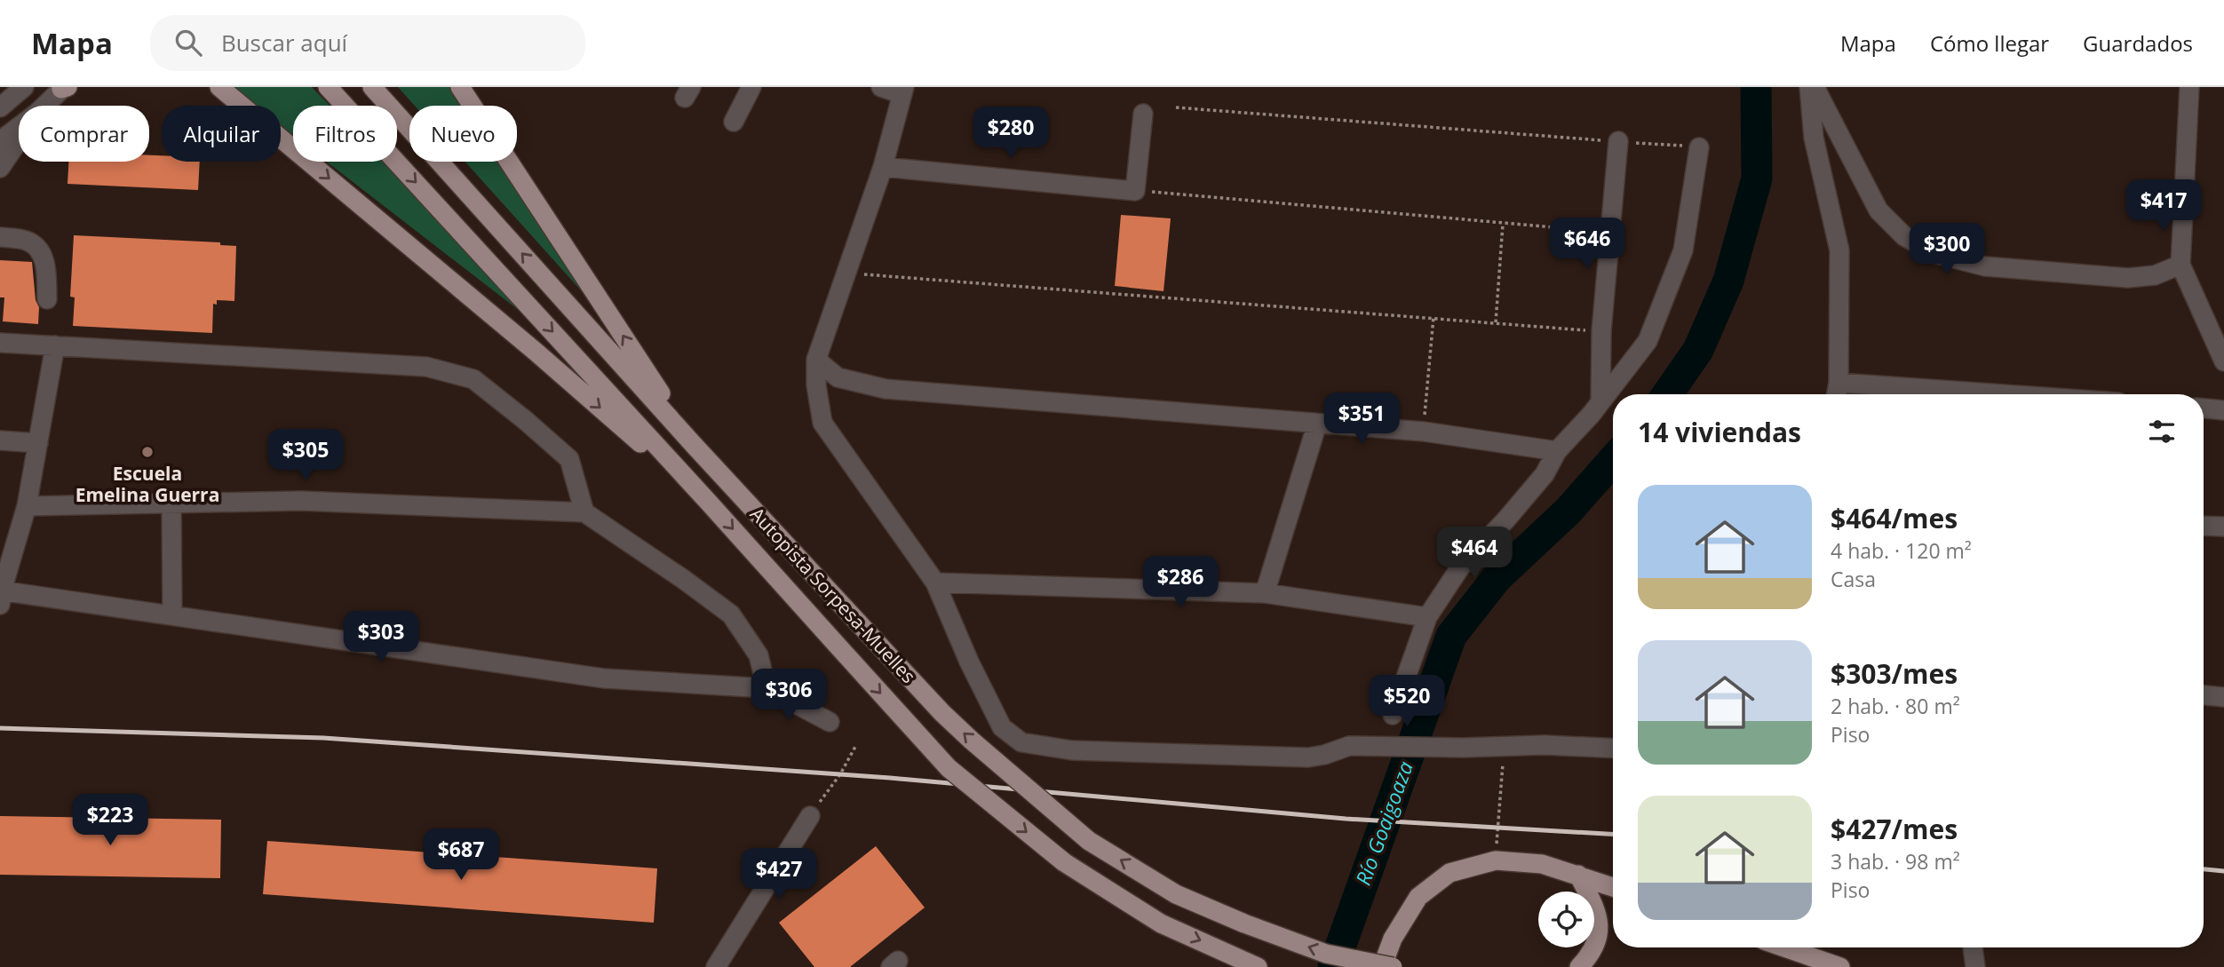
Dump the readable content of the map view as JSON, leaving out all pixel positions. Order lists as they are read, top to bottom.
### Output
{
  "streets": {
    "main road": ["Autopista Sorpesa-Muelles"]
  },
  "water": ["Río Goaigoaza"],
  "places": ["Escuela Emelina Guerra"],
  "page": {
    "header": "Mapa",
    "search": "Buscar aquí",
    "nav": ["Mapa", "Cómo llegar", "Guardados"],
    "chip": [
      "Comprar",
      "Alquilar",
      "Filtros",
      "Nuevo"
    ],
    "price": [
      "$280",
      "$417",
      "$646",
      "$300",
      "$351",
      "$305",
      "$464",
      "$286",
      "$303",
      "$306",
      "$520",
      "$223",
      "$687",
      "$427"
    ],
    "heading": "14 viviendas",
    "list": [
      {
        "name": "$464/mes",
        "note": "4 hab. · 120 m² · Casa"
      },
      {
        "name": "$303/mes",
        "note": "2 hab. · 80 m² · Piso"
      },
      {
        "name": "$427/mes",
        "note": "3 hab. · 98 m² · Piso"
      }
    ]
  }
}
